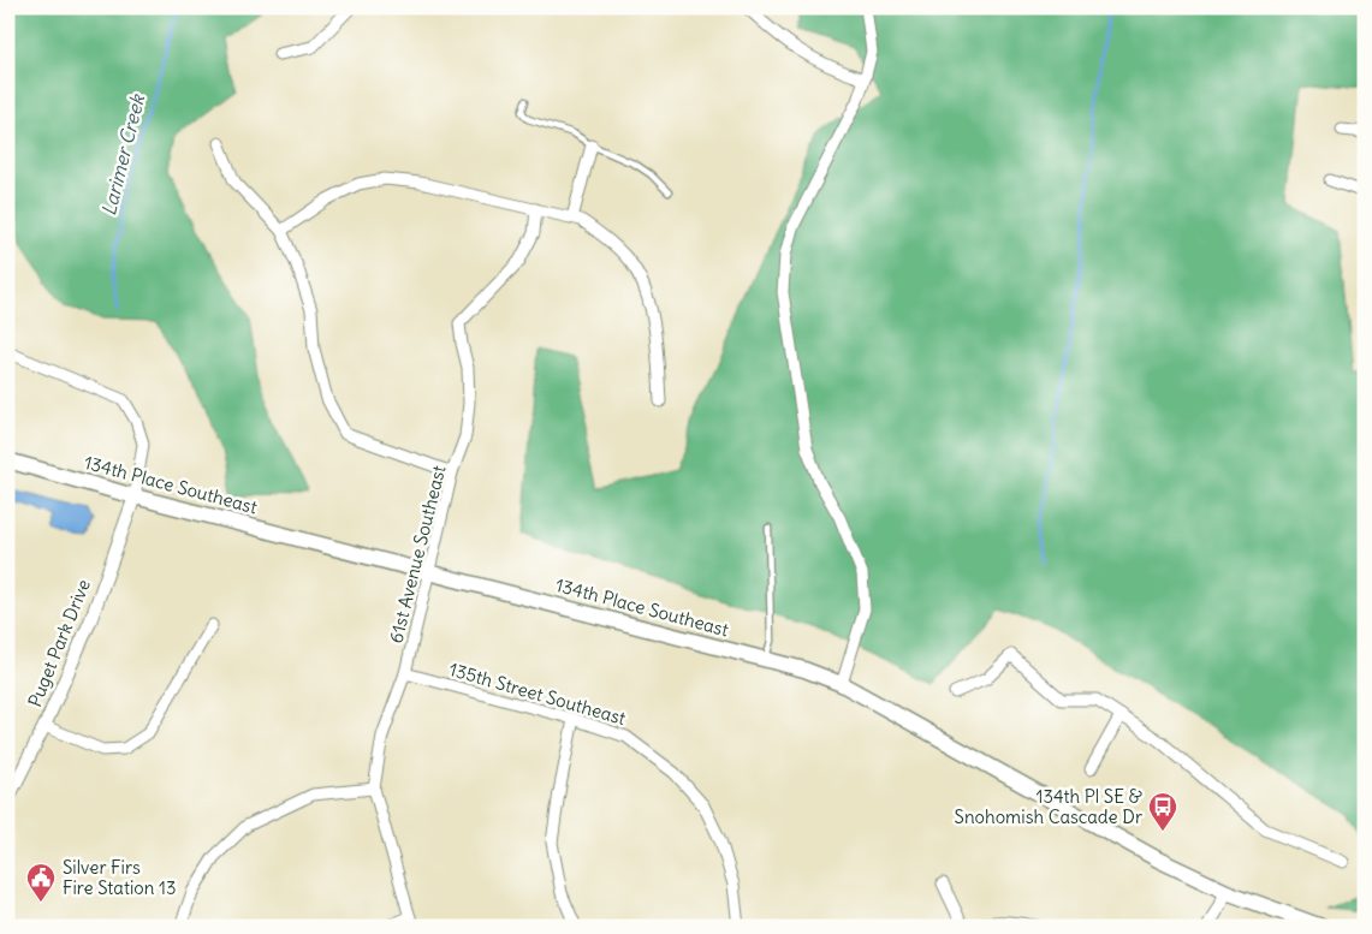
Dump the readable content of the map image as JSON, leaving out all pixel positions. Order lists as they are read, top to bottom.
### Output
{
  "streets": {
    "main road": ["134th Place Southeast"],
    "street": ["61st Avenue Southeast", "Puget Park Drive", "135th Street Southeast"]
  },
  "crossings": [
    ["134th Place Southeast", "61st Avenue Southeast"],
    ["134th Place Southeast", "Puget Park Drive"],
    ["61st Avenue Southeast", "135th Street Southeast"]
  ],
  "water": ["Larimer Creek"],
  "places": {
    "bus stop": ["134th Pl SE & Snohomish Cascade Dr"],
    "public building": ["Silver Firs Fire Station 13"]
  }
}
